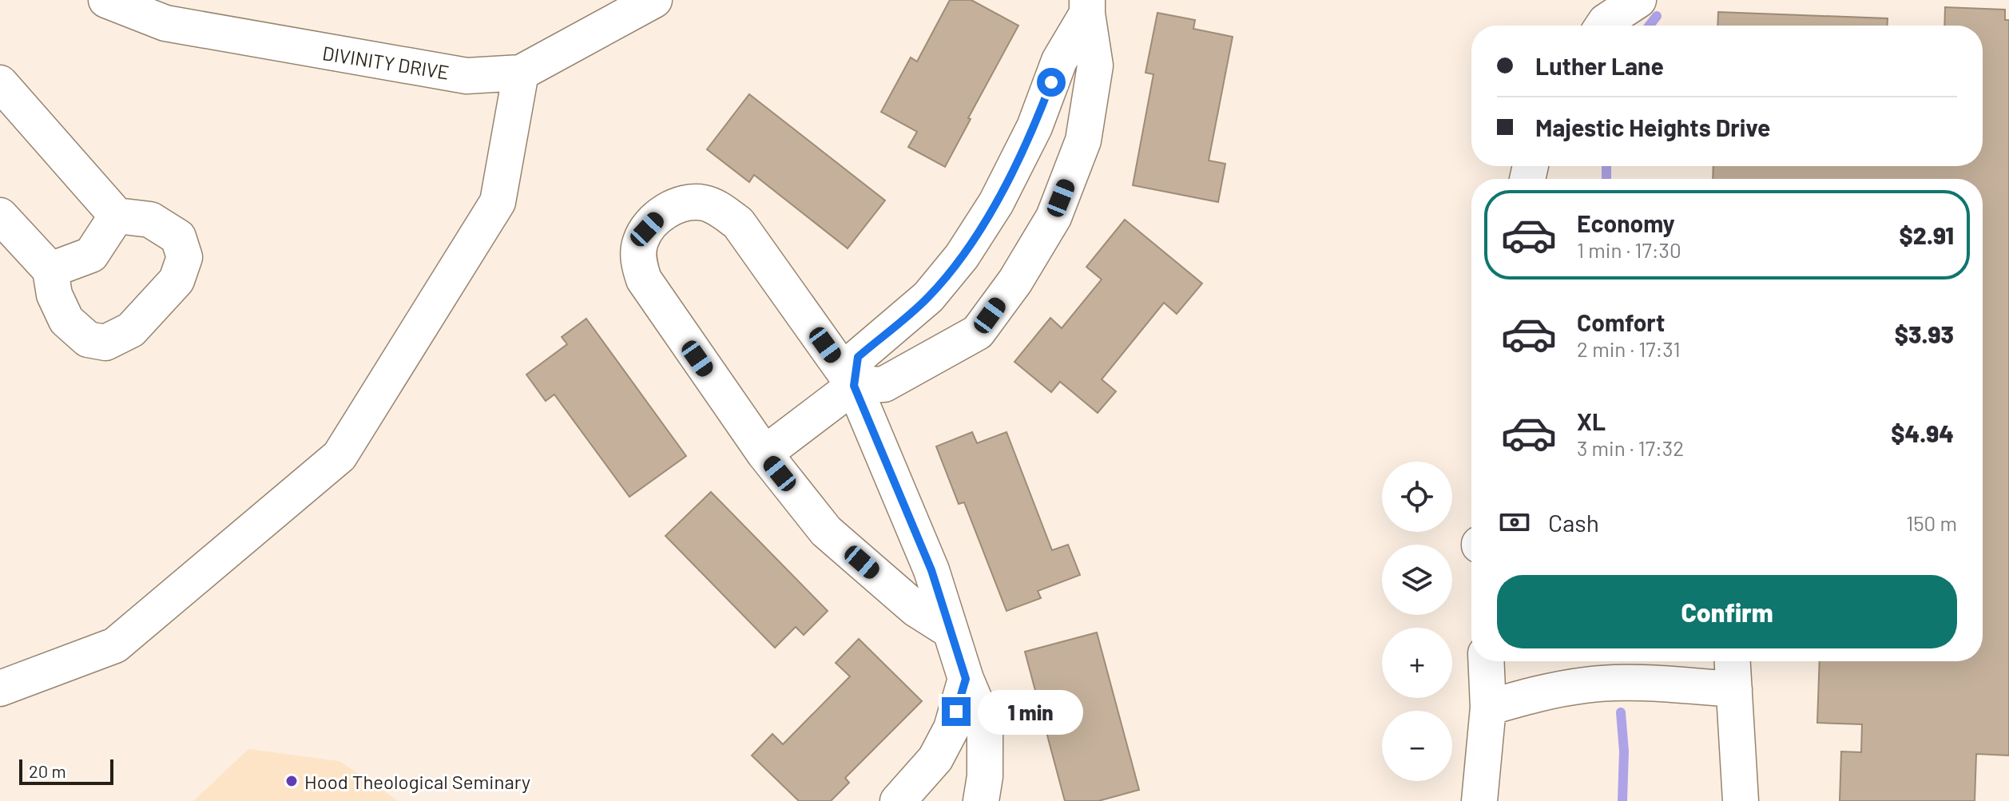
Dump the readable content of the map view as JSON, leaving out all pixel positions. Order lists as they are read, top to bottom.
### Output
{
  "streets": {
    "street": ["DIVINITY DRIVE"]
  },
  "places": ["Hood Theological Seminary"],
  "scale_bar": "20 m",
  "page": {
    "banner": ["Luther Lane", "Majestic Heights Drive"],
    "list": [
      {
        "name": "Economy",
        "note": "1 min · 17:30",
        "value": "$2.91"
      },
      {
        "name": "Comfort",
        "note": "2 min · 17:31",
        "value": "$3.93"
      },
      {
        "name": "XL",
        "note": "3 min · 17:32",
        "value": "$4.94"
      }
    ],
    "map_buttons": ["+", "−"],
    "pay": ["Cash", "150 m"],
    "buttons": "Confirm",
    "bubble": "1 min",
    "scale": "20 m"
  }
}
